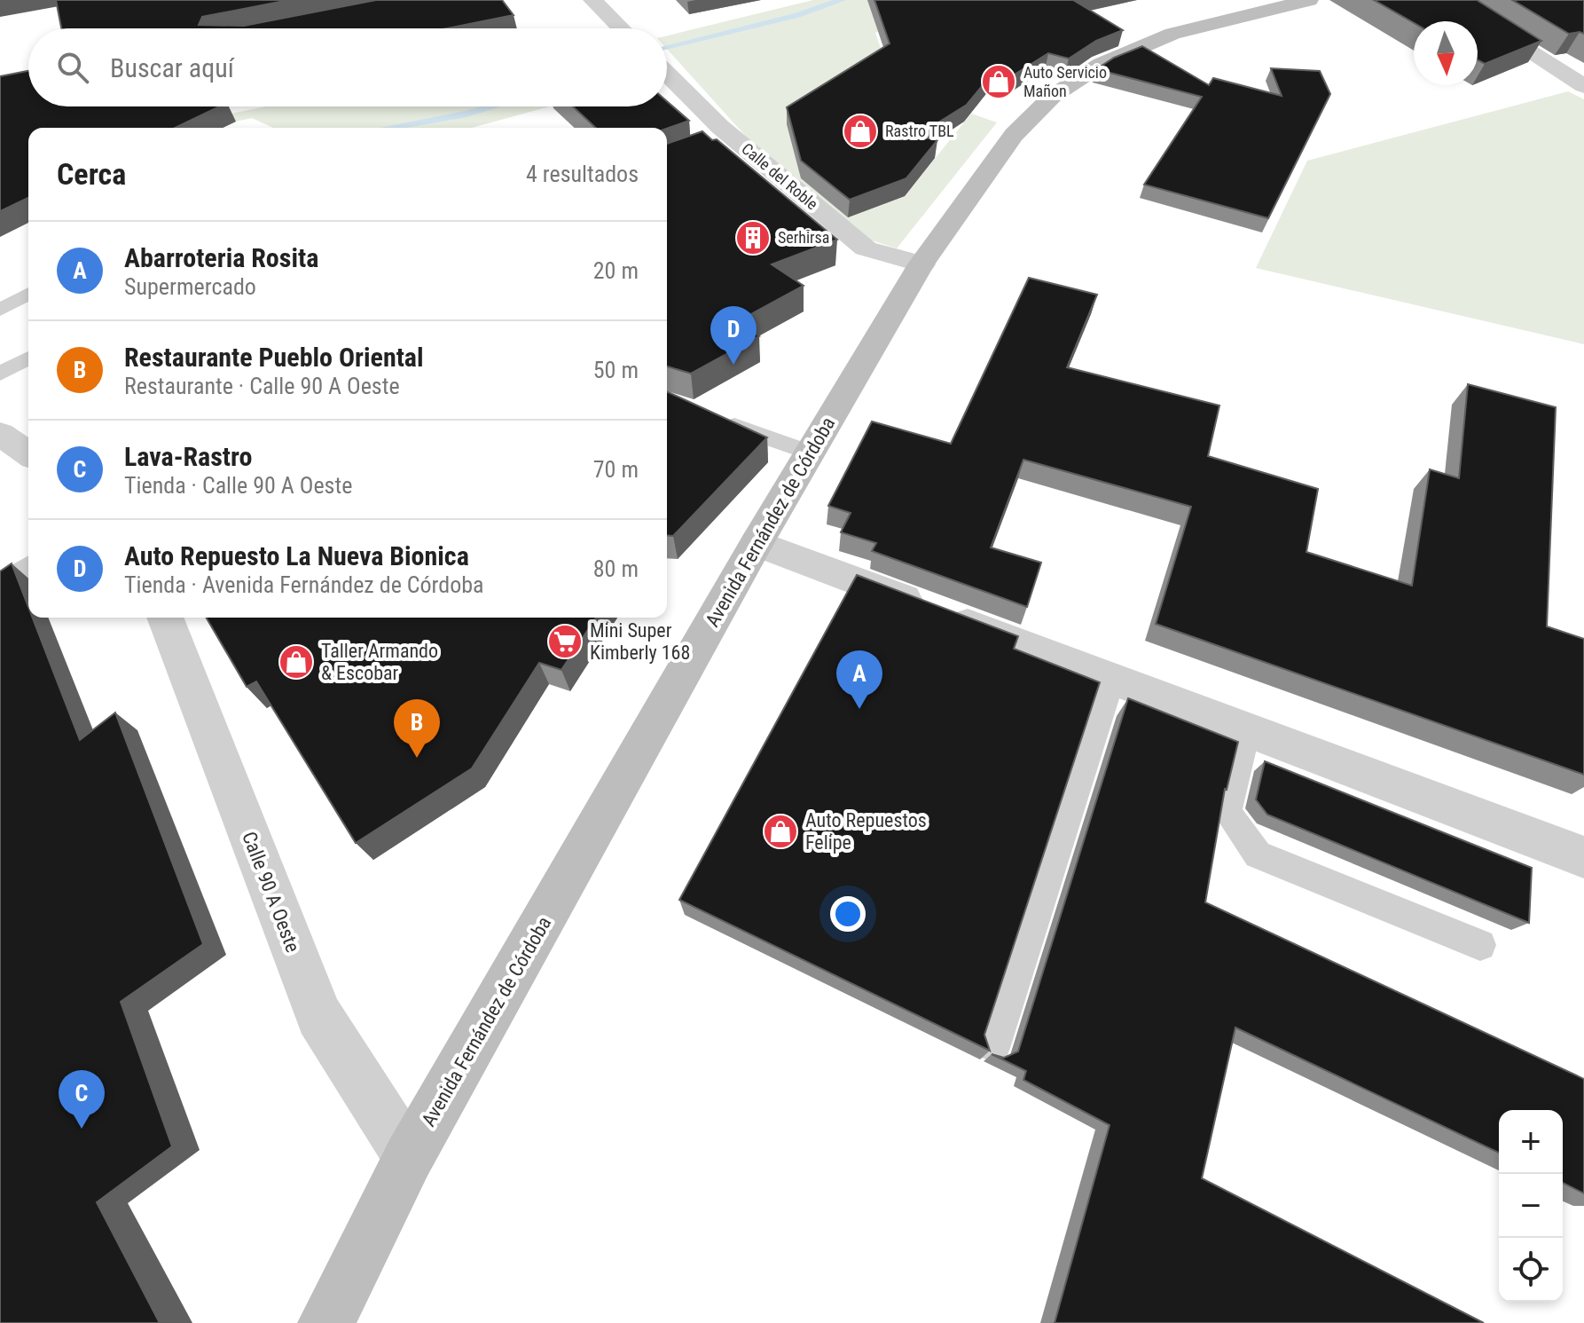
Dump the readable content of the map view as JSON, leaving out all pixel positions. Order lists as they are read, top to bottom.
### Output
{
  "streets": {
    "main road": ["Avenida Fernández de Córdoba"],
    "street": ["Calle del Roble", "Calle 90 A Oeste"]
  },
  "crossings": [
    ["Calle del Roble", "Avenida Fernández de Córdoba"],
    ["Avenida Fernández de Córdoba", "Calle 90 A Oeste"]
  ],
  "places": {
    "shop": [
      "Auto Servicio Mañon",
      "Rastro TBL",
      "Taller Armando & Escobar",
      "Auto Repuestos Felipe"
    ],
    "building": ["Serhirsa"],
    "supermarket": ["Mini Super Kimberly 168"]
  },
  "north": "bottom",
  "page": {
    "search": "Buscar aquí",
    "heading": ["Cerca", "4 resultados"],
    "list": [
      {
        "mark": "A",
        "name": "Abarroteria Rosita",
        "note": "Supermercado",
        "value": "20 m"
      },
      {
        "mark": "B",
        "name": "Restaurante Pueblo Oriental",
        "note": "Restaurante · Calle 90 A Oeste",
        "value": "50 m"
      },
      {
        "mark": "C",
        "name": "Lava-Rastro",
        "note": "Tienda · Calle 90 A Oeste",
        "value": "70 m"
      },
      {
        "mark": "D",
        "name": "Auto Repuesto La Nueva Bionica",
        "note": "Tienda · Avenida Fernández de Córdoba",
        "value": "80 m"
      }
    ],
    "pins": [
      "D",
      "A",
      "B",
      "C"
    ],
    "map_buttons": ["+", "−"]
  }
}
